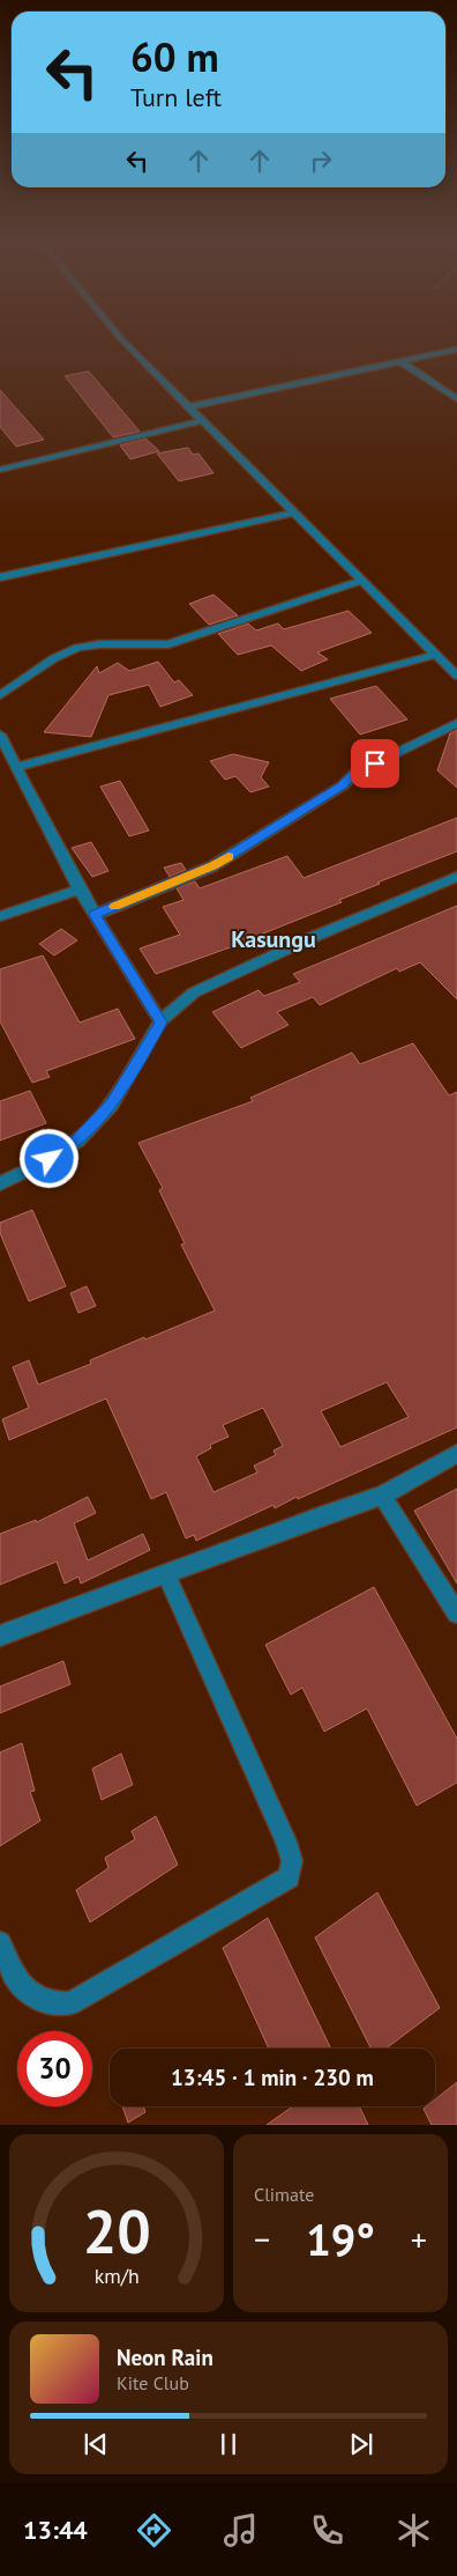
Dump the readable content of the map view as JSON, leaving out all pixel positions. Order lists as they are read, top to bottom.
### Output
{
  "districts": ["Kasungu"],
  "page": {
    "turn": ["60 m", "Turn left"],
    "limit": "30",
    "trip": "13:45 · 1 min · 230 m",
    "tile": "Climate",
    "heat": ["−", "19°", "+"],
    "song": ["Neon Rain", "Kite Club"],
    "tabs": "13:44",
    "gauge": ["20", "km/h"]
  }
}
